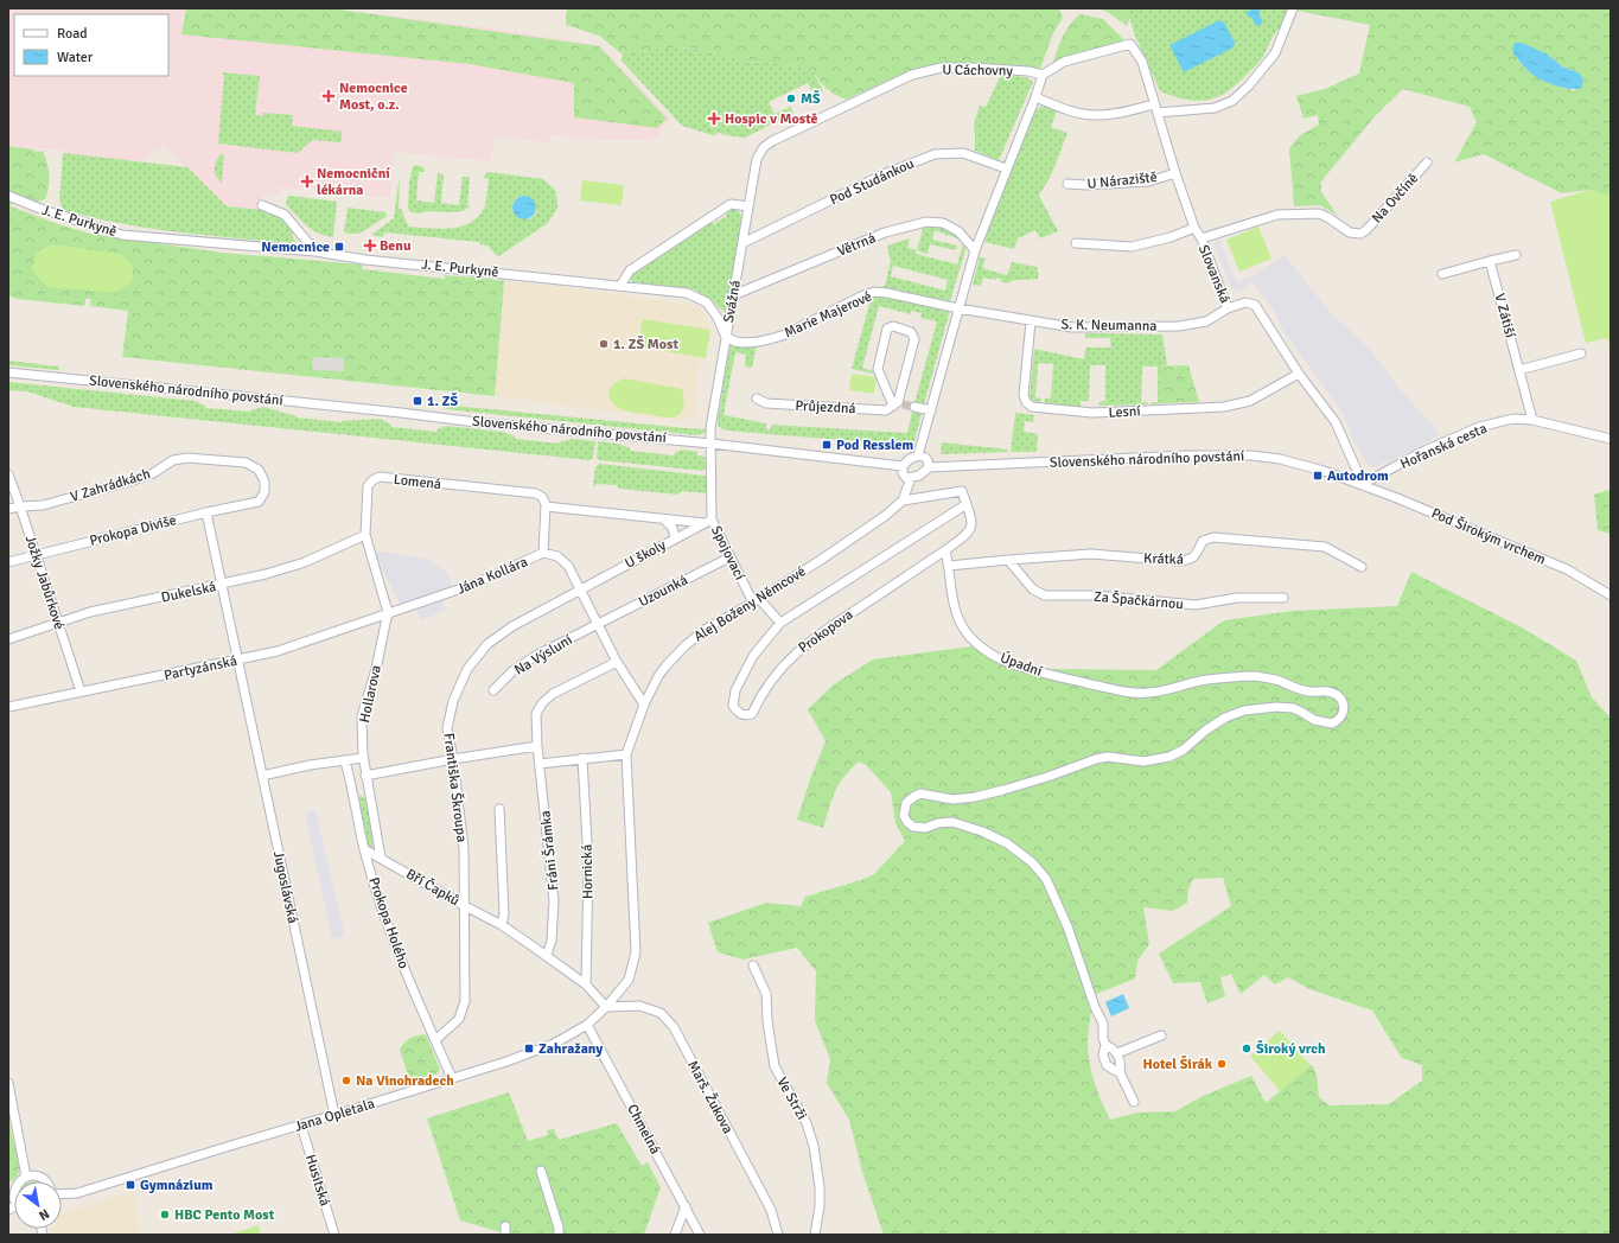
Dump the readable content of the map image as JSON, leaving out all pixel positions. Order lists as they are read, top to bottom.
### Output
{
  "streets": {
    "street": [
      "U Cáchovny",
      "U Náraziště",
      "Pod Studánkou",
      "Na Ovčíně",
      "J. E. Purkyně",
      "Větrná",
      "Slovanská",
      "Svážná",
      "Marie Majerové",
      "V Zátiší",
      "S. K. Neumanna",
      "Slovenského národního povstání",
      "Průjezdná",
      "Lesní",
      "Hořanská cesta",
      "Lomená",
      "V Zahrádkách",
      "Prokopa Diviše",
      "Pod Širokým vrchem",
      "Spojovací",
      "U školy",
      "Krátká",
      "Jána Kollára",
      "Jožky Jabůrkové",
      "Uzounká",
      "Dukelská",
      "Za Špačkárnou",
      "Alej Boženy Němcové",
      "Prokopova",
      "Na Výsluní",
      "Úpadní",
      "Partyzánská",
      "Hollarova",
      "Františka Škroupa",
      "Fráni Šrámka",
      "Hornická",
      "Jugoslávská",
      "Bří Čapků",
      "Prokopa Holého",
      "Marš. Žukova",
      "Ve Strži",
      "Jana Opletala",
      "Chmelná",
      "Husitská"
    ]
  },
  "crossings": [
    ["U Cáchovny", "Slovanská"],
    ["U Cáchovny", "Svážná"],
    ["U Náraziště", "Slovanská"],
    ["Pod Studánkou", "Svážná"],
    ["Na Ovčíně", "Slovanská"],
    ["J. E. Purkyně", "Svážná"],
    ["J. E. Purkyně", "Marie Majerové"],
    ["Větrná", "Svážná"],
    ["Slovanská", "S. K. Neumanna"],
    ["Slovanská", "Slovenského národního povstání"],
    ["Slovanská", "Lesní"],
    ["Slovanská", "Hořanská cesta"],
    ["Slovanská", "Pod Širokým vrchem"],
    ["Svážná", "Marie Majerové"],
    ["Svážná", "Slovenského národního povstání"],
    ["Svážná", "Spojovací"],
    ["Marie Majerové", "S. K. Neumanna"],
    ["V Zátiší", "Hořanská cesta"],
    ["S. K. Neumanna", "Lesní"],
    ["Slovenského národního povstání", "Hořanská cesta"],
    ["Slovenského národního povstání", "Pod Širokým vrchem"],
    ["Slovenského národního povstání", "Spojovací"],
    ["Hořanská cesta", "Pod Širokým vrchem"],
    ["Lomená", "Jána Kollára"],
    ["Lomená", "Dukelská"],
    ["Lomená", "Partyzánská"],
    ["Lomená", "Hollarova"],
    ["V Zahrádkách", "Prokopa Diviše"],
    ["V Zahrádkách", "Jožky Jabůrkové"],
    ["Prokopa Diviše", "Jožky Jabůrkové"],
    ["Prokopa Diviše", "Jugoslávská"],
    ["Spojovací", "U školy"],
    ["Spojovací", "Uzounká"],
    ["Spojovací", "Alej Boženy Němcové"],
    ["U školy", "Jána Kollára"],
    ["U školy", "Františka Škroupa"],
    ["Krátká", "Za Špačkárnou"],
    ["Krátká", "Úpadní"],
    ["Jána Kollára", "Uzounká"],
    ["Jána Kollára", "Alej Boženy Němcové"],
    ["Jána Kollára", "Na Výsluní"],
    ["Jána Kollára", "Partyzánská"],
    ["Jána Kollára", "Hollarova"],
    ["Jána Kollára", "Františka Škroupa"],
    ["Jána Kollára", "Fráni Šrámka"],
    ["Jožky Jabůrkové", "Dukelská"],
    ["Jožky Jabůrkové", "Partyzánská"],
    ["Uzounká", "Na Výsluní"],
    ["Dukelská", "Jugoslávská"],
    ["Alej Boženy Němcové", "Bří Čapků"],
    ["Alej Boženy Němcové", "Marš. Žukova"],
    ["Alej Boženy Němcové", "Jana Opletala"],
    ["Prokopova", "Úpadní"],
    ["Partyzánská", "Hollarova"],
    ["Partyzánská", "Jugoslávská"],
    ["Hollarova", "Prokopa Holého"],
    ["Františka Škroupa", "Bří Čapků"],
    ["Františka Škroupa", "Prokopa Holého"],
    ["Fráni Šrámka", "Bří Čapků"],
    ["Hornická", "Bří Čapků"],
    ["Jugoslávská", "Jana Opletala"],
    ["Bří Čapků", "Prokopa Holého"],
    ["Bří Čapků", "Marš. Žukova"],
    ["Bří Čapků", "Jana Opletala"],
    ["Prokopa Holého", "Jana Opletala"],
    ["Marš. Žukova", "Jana Opletala"],
    ["Jana Opletala", "Chmelná"],
    ["Jana Opletala", "Husitská"]
  ],
  "places": {
    "health": [
      "Nemocnice Most, o.z.",
      "Hospic v Mostě",
      "Nemocniční lékárna",
      "Benu"
    ],
    "other": [
      "MŠ",
      "1. ZŠ Most",
      "Široký vrch",
      "Hotel Širák",
      "Na Vinohradech",
      "HBC Pento Most"
    ],
    "transit": [
      "Nemocnice",
      "1. ZŠ",
      "Pod Resslem",
      "Autodrom",
      "Zahražany",
      "Gymnázium"
    ]
  },
  "legend": ["Road", "Water"],
  "north": "bottom right"
}
